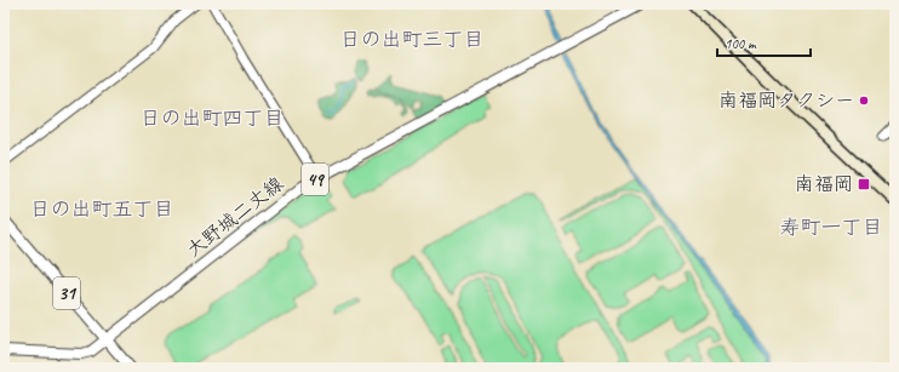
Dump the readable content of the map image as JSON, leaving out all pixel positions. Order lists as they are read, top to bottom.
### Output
{
  "streets": {
    "main road": ["49", "大野城二丈線", "31"]
  },
  "crossings": [
    ["大野城二丈線", "31"]
  ],
  "districts": [
    "日の出町三丁目",
    "日の出町四丁目",
    "日の出町五丁目",
    "寿町一丁目"
  ],
  "places": {
    "other": ["南福岡タクシー"],
    "transit": ["南福岡"]
  },
  "scale_bar": "100 m"
}
